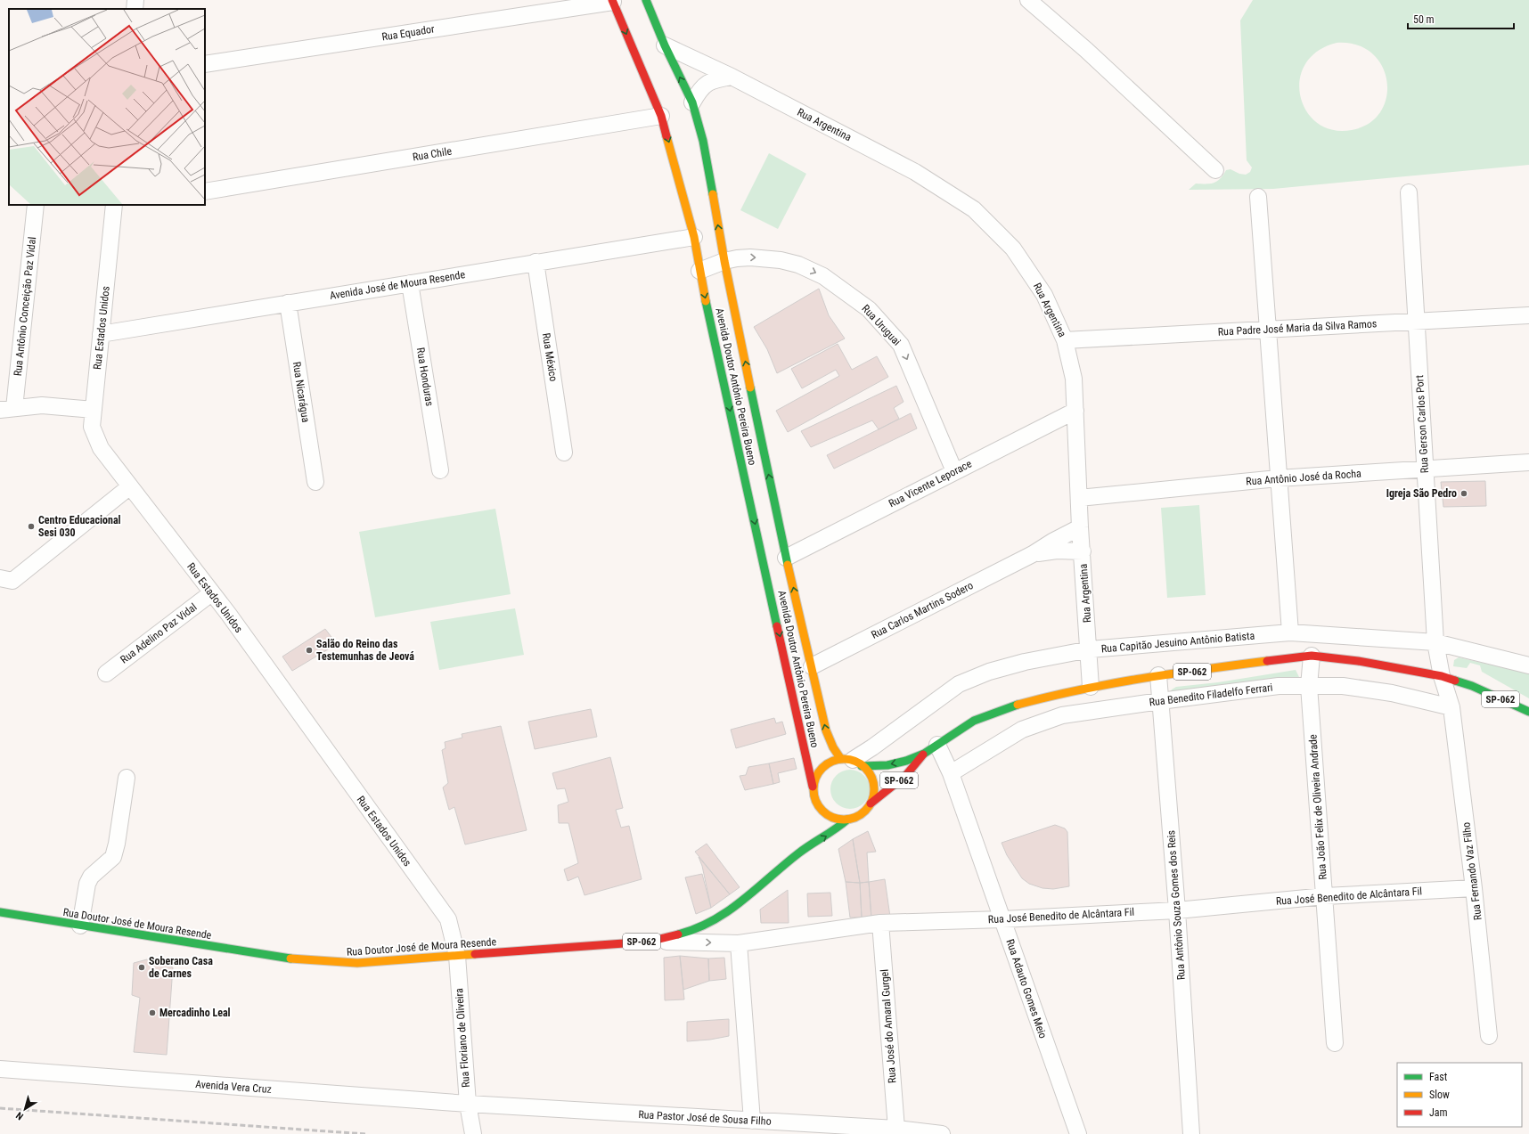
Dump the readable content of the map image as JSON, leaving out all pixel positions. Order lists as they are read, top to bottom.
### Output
{
  "streets": {
    "main road": ["Avenida Doutor Antônio Pereira Bueno", "SP-062", "Rua Doutor José de Moura Resende"],
    "street": [
      "Rua Equador",
      "Rua Argentina",
      "Rua Chile",
      "Avenida José de Moura Resende",
      "Rua Antônio Conceição Paz Vidal",
      "Rua Uruguai",
      "Rua Estados Unidos",
      "Rua Padre José Maria da Silva Ramos",
      "Rua México",
      "Rua Honduras",
      "Rua Nicarágua",
      "Rua Gerson Carlos Port",
      "Rua Antônio José da Rocha",
      "Rua Vicente Leporace",
      "Rua Carlos Martins Sodero",
      "Rua Adelino Paz Vidal",
      "Rua Capitão Jesuino Antônio Batista",
      "Rua Benedito Filadelfo Ferrari",
      "Rua João Felix de Oliveira Andrade",
      "Rua Fernando Vaz Filho",
      "Rua José Benedito de Alcântara Fil",
      "Rua Antônio Souza Gomes dos Reis",
      "Rua Adauto Gomes Meio",
      "Rua José do Amaral Gurgel",
      "Rua Floriano de Oliveira",
      "Avenida Vera Cruz",
      "Rua Pastor José de Sousa Filho"
    ]
  },
  "crossings": [
    ["Rua Equador", "Avenida Doutor Antônio Pereira Bueno"],
    ["Rua Argentina", "Rua Padre José Maria da Silva Ramos"],
    ["Rua Argentina", "Avenida Doutor Antônio Pereira Bueno"],
    ["Rua Argentina", "Rua Antônio José da Rocha"],
    ["Rua Argentina", "Rua Vicente Leporace"],
    ["Rua Argentina", "Rua Carlos Martins Sodero"],
    ["Rua Argentina", "Rua Capitão Jesuino Antônio Batista"],
    ["Rua Argentina", "SP-062"],
    ["Rua Chile", "Avenida Doutor Antônio Pereira Bueno"],
    ["Avenida José de Moura Resende", "Rua Estados Unidos"],
    ["Avenida José de Moura Resende", "Rua México"],
    ["Avenida José de Moura Resende", "Rua Honduras"],
    ["Avenida José de Moura Resende", "Avenida Doutor Antônio Pereira Bueno"],
    ["Avenida José de Moura Resende", "Rua Nicarágua"],
    ["Rua Uruguai", "Avenida Doutor Antônio Pereira Bueno"],
    ["Rua Uruguai", "Rua Vicente Leporace"],
    ["Rua Estados Unidos", "Rua Adelino Paz Vidal"],
    ["Rua Estados Unidos", "Rua Doutor José de Moura Resende"],
    ["Rua Estados Unidos", "Rua Floriano de Oliveira"],
    ["Rua Padre José Maria da Silva Ramos", "Rua Gerson Carlos Port"],
    ["Avenida Doutor Antônio Pereira Bueno", "Rua Vicente Leporace"],
    ["Avenida Doutor Antônio Pereira Bueno", "Rua Carlos Martins Sodero"],
    ["Avenida Doutor Antônio Pereira Bueno", "Rua Capitão Jesuino Antônio Batista"],
    ["Avenida Doutor Antônio Pereira Bueno", "SP-062"],
    ["Avenida Doutor Antônio Pereira Bueno", "Rua Doutor José de Moura Resende"],
    ["Rua Gerson Carlos Port", "Rua Antônio José da Rocha"],
    ["Rua Gerson Carlos Port", "Rua Capitão Jesuino Antônio Batista"],
    ["Rua Gerson Carlos Port", "SP-062"],
    ["Rua Capitão Jesuino Antônio Batista", "SP-062"],
    ["Rua Capitão Jesuino Antônio Batista", "Rua Doutor José de Moura Resende"],
    ["SP-062", "Rua João Felix de Oliveira Andrade"],
    ["SP-062", "Rua Antônio Souza Gomes dos Reis"],
    ["SP-062", "Rua Doutor José de Moura Resende"],
    ["SP-062", "Rua Adauto Gomes Meio"],
    ["Rua Benedito Filadelfo Ferrari", "Rua João Felix de Oliveira Andrade"],
    ["Rua Benedito Filadelfo Ferrari", "Rua Fernando Vaz Filho"],
    ["Rua Benedito Filadelfo Ferrari", "Rua Antônio Souza Gomes dos Reis"],
    ["Rua Benedito Filadelfo Ferrari", "Rua Adauto Gomes Meio"],
    ["Rua João Felix de Oliveira Andrade", "Rua José Benedito de Alcântara Fil"],
    ["Rua Fernando Vaz Filho", "Rua José Benedito de Alcântara Fil"],
    ["Rua José Benedito de Alcântara Fil", "Rua Antônio Souza Gomes dos Reis"],
    ["Rua José Benedito de Alcântara Fil", "Rua Doutor José de Moura Resende"],
    ["Rua José Benedito de Alcântara Fil", "Rua Adauto Gomes Meio"],
    ["Rua José Benedito de Alcântara Fil", "Rua José do Amaral Gurgel"],
    ["Rua Doutor José de Moura Resende", "Rua Floriano de Oliveira"],
    ["Rua José do Amaral Gurgel", "Rua Pastor José de Sousa Filho"],
    ["Rua Floriano de Oliveira", "Avenida Vera Cruz"],
    ["Rua Floriano de Oliveira", "Rua Pastor José de Sousa Filho"],
    ["Avenida Vera Cruz", "Rua Pastor José de Sousa Filho"]
  ],
  "one_way": ["Rua Uruguai"],
  "places": [
    "Igreja São Pedro",
    "Centro Educacional Sesi 030",
    "Salão do Reino das Testemunhas de Jeová",
    "Soberano Casa de Carnes",
    "Mercadinho Leal"
  ],
  "legend": ["Fast", "Slow", "Jam"],
  "scale_bar": "50 m",
  "north": "bottom left"
}
